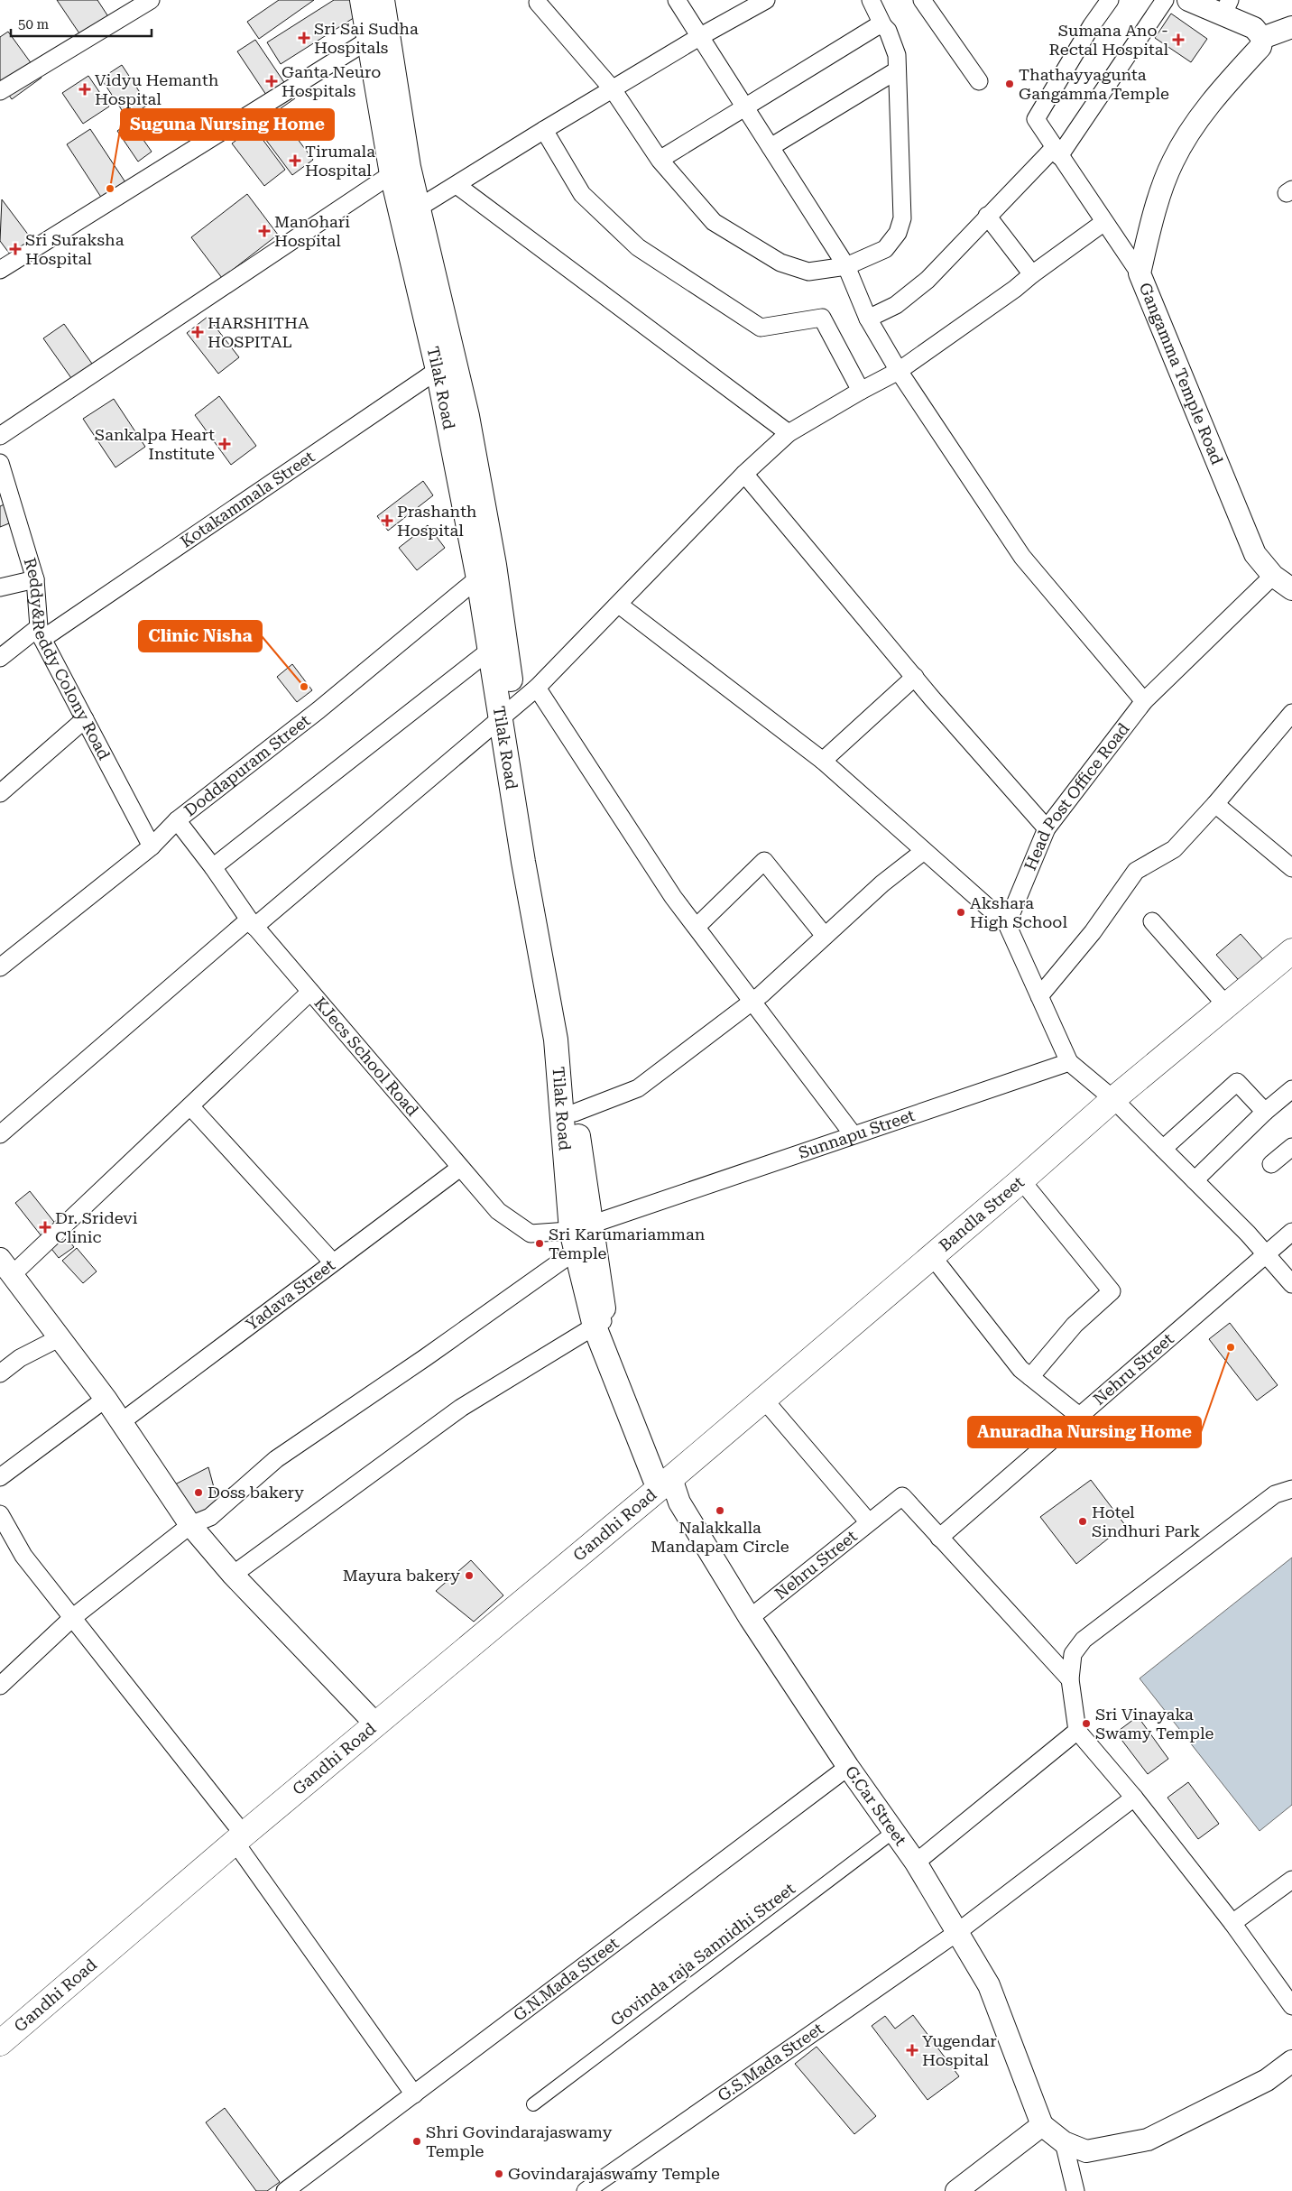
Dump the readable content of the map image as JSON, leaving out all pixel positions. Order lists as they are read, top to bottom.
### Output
{
  "streets": {
    "main road": ["Tilak Road", "Bandla Street", "Gandhi Road"],
    "street": [
      "Gangamma Temple Road",
      "Kotakammala Street",
      "Reddy&Reddy Colony Road",
      "Doddapuram Street",
      "Head Post Office Road",
      "KJecs School Road",
      "Sunnapu Street",
      "Yadava Street",
      "Nehru Street",
      "G.Car Street",
      "Govinda raja Sannidhi Street",
      "G.N.Mada Street",
      "G.S.Mada Street"
    ]
  },
  "crossings": [
    ["Gangamma Temple Road", "Head Post Office Road"],
    ["Tilak Road", "Kotakammala Street"],
    ["Tilak Road", "Doddapuram Street"],
    ["Tilak Road", "KJecs School Road"],
    ["Tilak Road", "Sunnapu Street"],
    ["Tilak Road", "Bandla Street"],
    ["Tilak Road", "Gandhi Road"],
    ["Tilak Road", "G.Car Street"],
    ["Kotakammala Street", "Reddy&Reddy Colony Road"],
    ["Reddy&Reddy Colony Road", "Doddapuram Street"],
    ["Doddapuram Street", "KJecs School Road"],
    ["KJecs School Road", "Sunnapu Street"],
    ["KJecs School Road", "Yadava Street"],
    ["Bandla Street", "Gandhi Road"],
    ["Bandla Street", "G.Car Street"],
    ["Nehru Street", "G.Car Street"],
    ["Gandhi Road", "G.Car Street"],
    ["G.Car Street", "Govinda raja Sannidhi Street"],
    ["G.Car Street", "G.N.Mada Street"],
    ["G.Car Street", "G.S.Mada Street"]
  ],
  "places": {
    "health": [
      "Sri Sai Sudha Hospitals",
      "Sumana Ano - Rectal Hospital",
      "Ganta Neuro Hospitals",
      "Vidyu Hemanth Hospital",
      "Tirumala Hospital",
      "Manohari Hospital",
      "Sri Suraksha Hospital",
      "HARSHITHA HOSPITAL",
      "Sankalpa Heart Institute",
      "Prashanth Hospital",
      "Dr. Sridevi Clinic",
      "Yugendar Hospital"
    ],
    "other": [
      "Thathayyagunta Gangamma Temple",
      "Suguna Nursing Home",
      "Clinic Nisha",
      "Akshara High School",
      "Sri Karumariamman Temple",
      "Anuradha Nursing Home",
      "Doss bakery",
      "Nalakkalla Mandapam Circle",
      "Hotel Sindhuri Park",
      "Mayura bakery",
      "Sri Vinayaka Swamy Temple",
      "Shri Govindarajaswamy Temple",
      "Govindarajaswamy Temple"
    ]
  },
  "scale_bar": "50 m"
}
